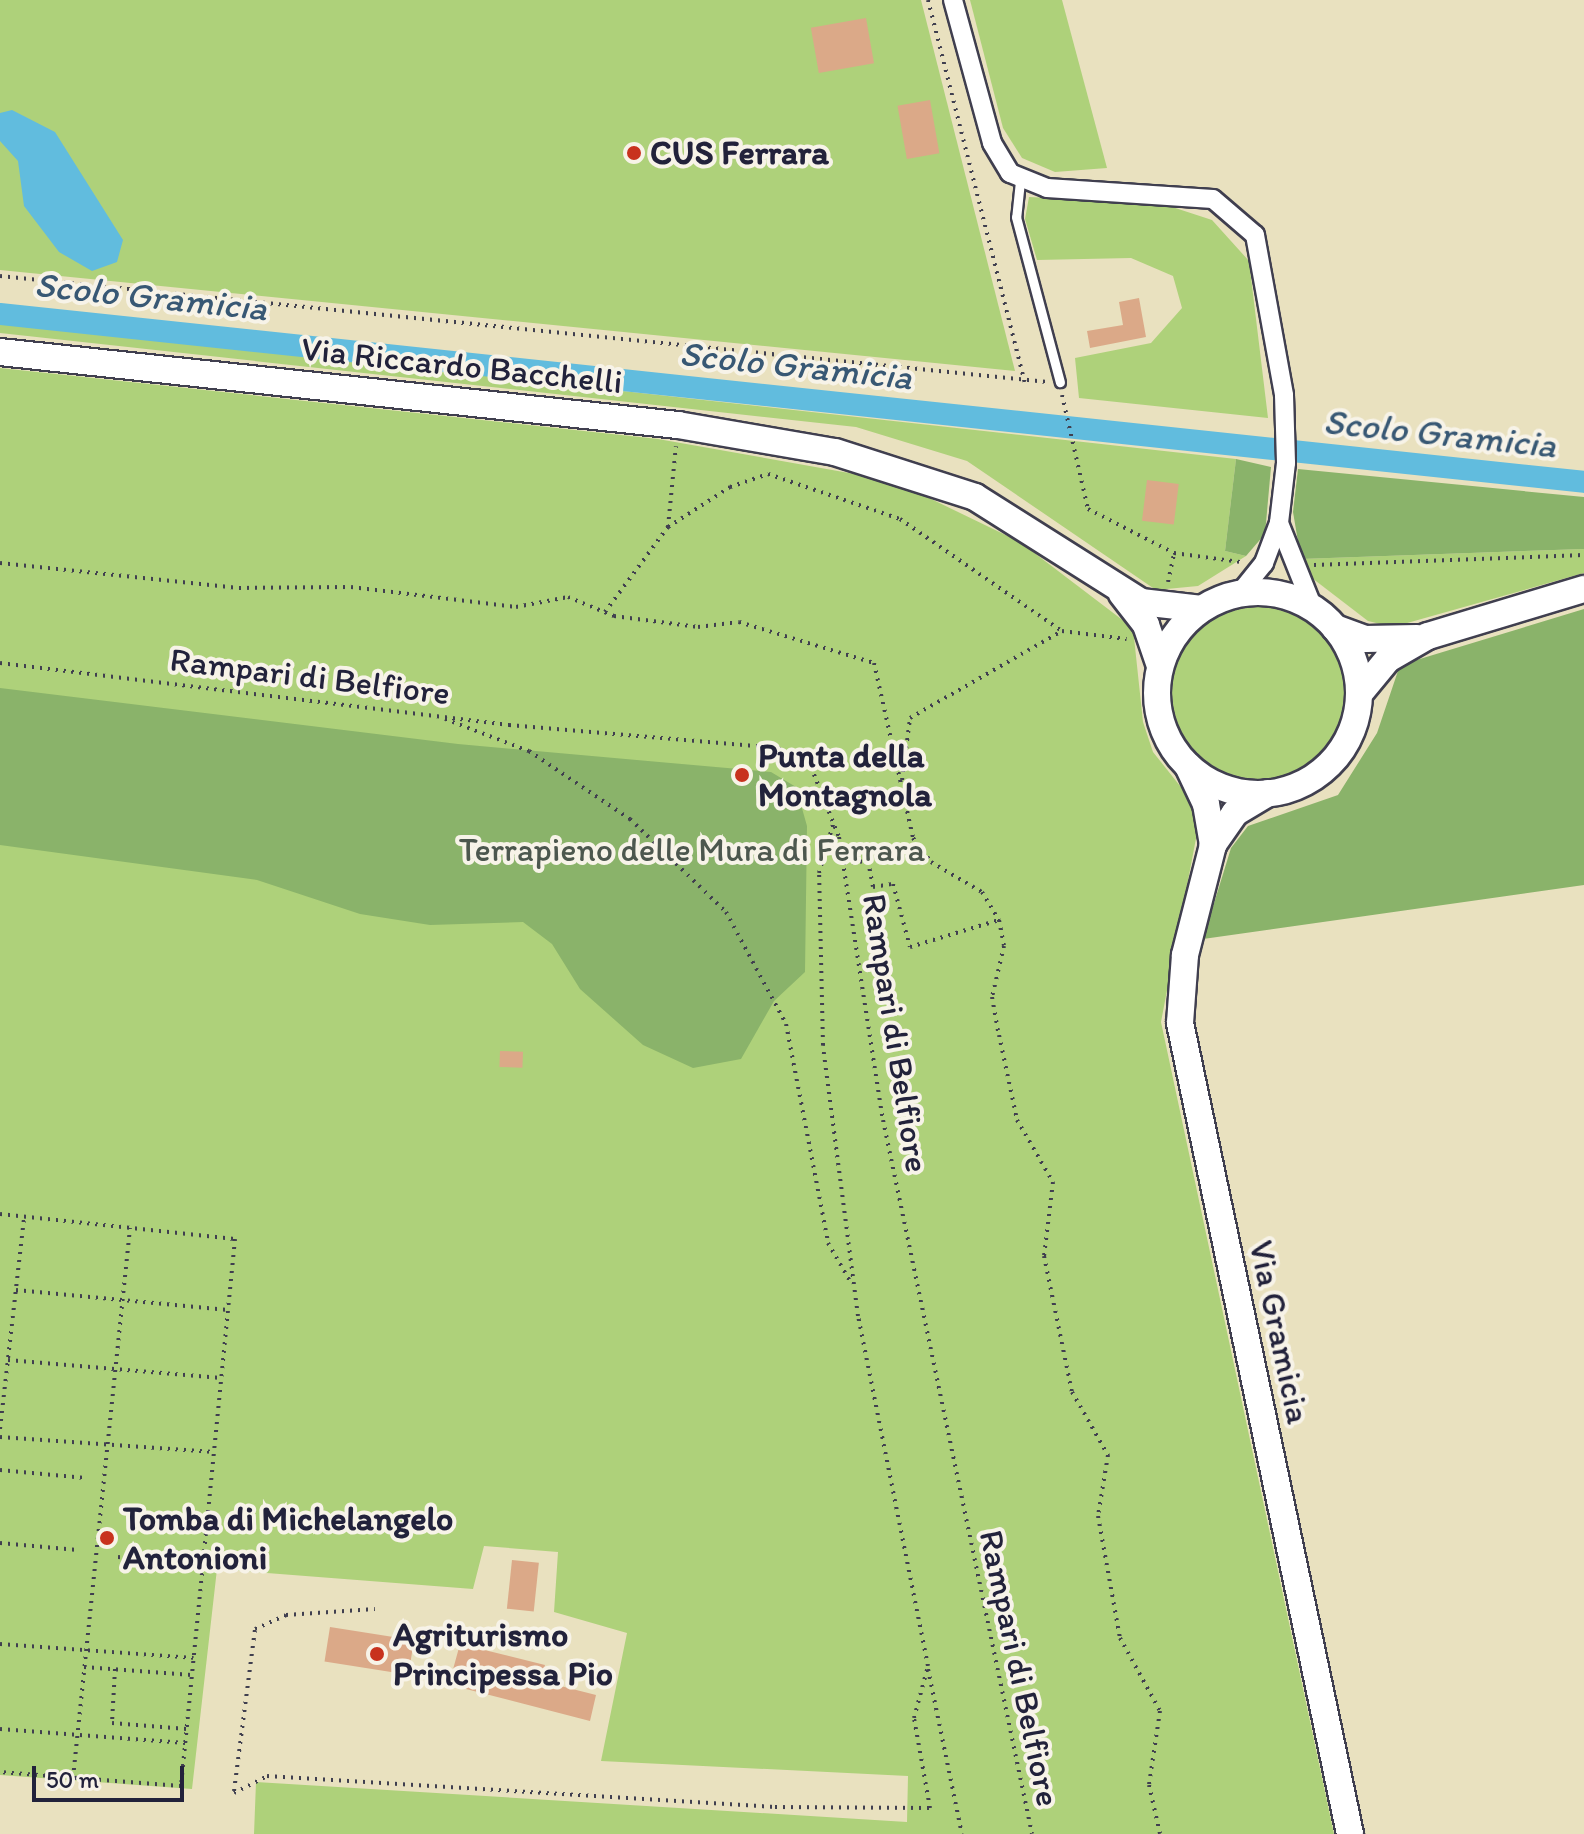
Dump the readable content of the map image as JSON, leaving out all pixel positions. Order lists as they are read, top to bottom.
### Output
{
  "streets": {
    "main road": ["Via Riccardo Bacchelli", "Via Gramicia"],
    "path": ["Rampari di Belfiore"]
  },
  "crossings": [
    ["Via Riccardo Bacchelli", "Via Gramicia"]
  ],
  "water": ["Scolo Gramicia"],
  "parks": ["Terrapieno delle Mura di Ferrara"],
  "places": [
    "CUS Ferrara",
    "Punta della Montagnola",
    "Tomba di Michelangelo Antonioni",
    "Agriturismo Principessa Pio"
  ],
  "scale_bar": "50 m"
}
